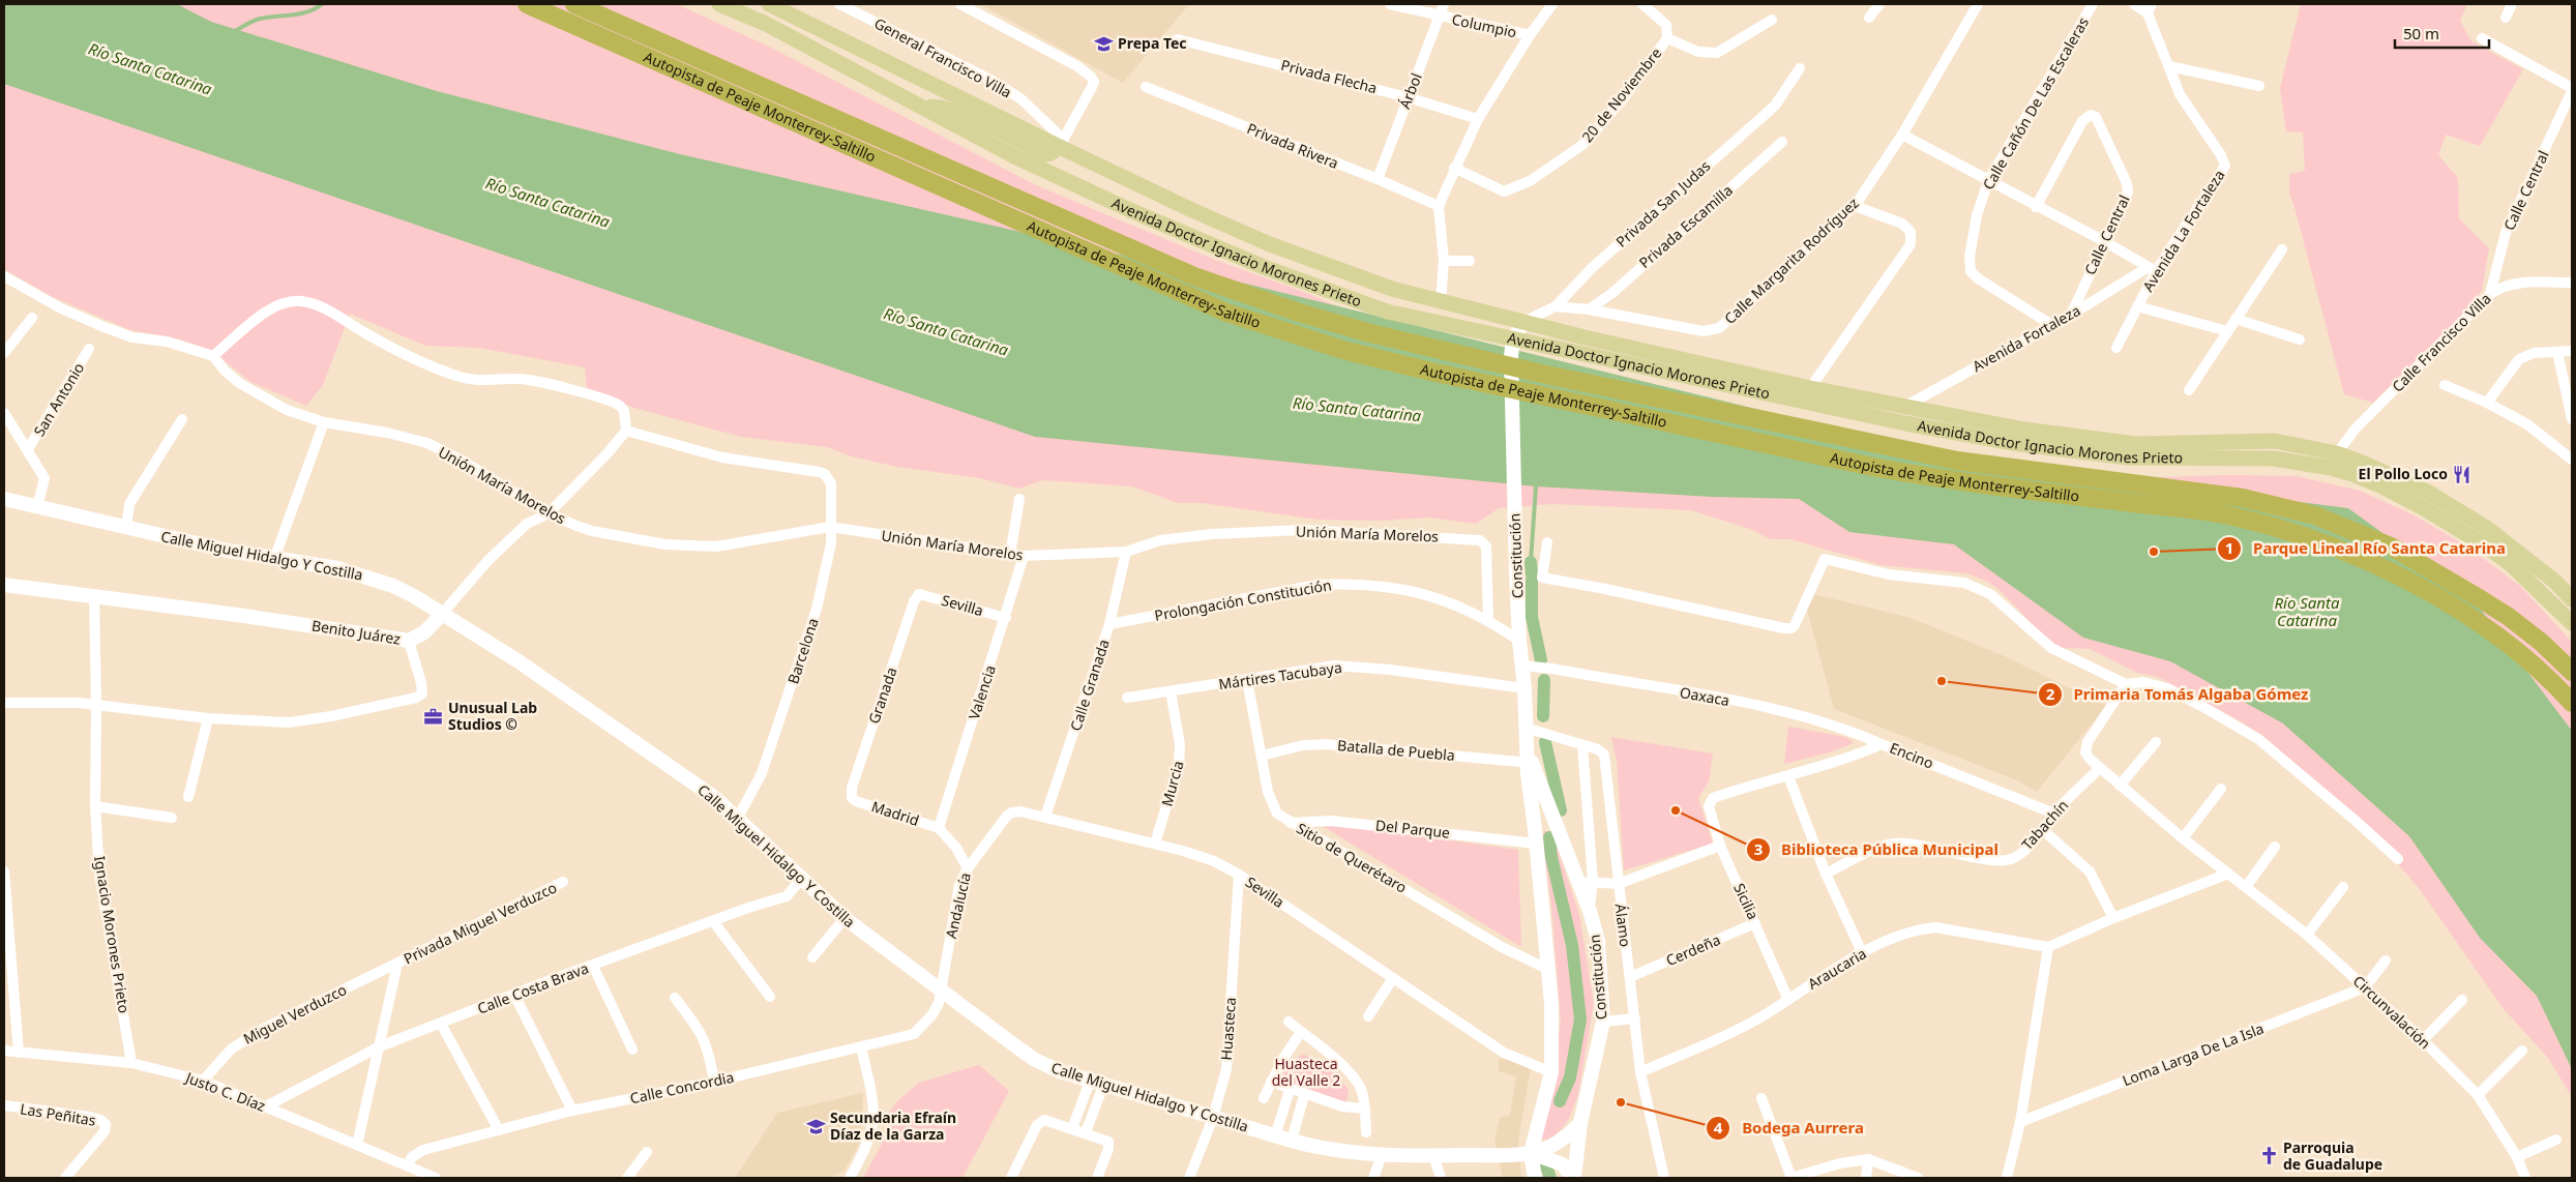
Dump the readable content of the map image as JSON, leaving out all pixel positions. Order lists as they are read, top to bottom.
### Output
{
  "streets": {
    "highway": ["Autopista de Peaje Monterrey-Saltillo"],
    "main road": ["Avenida Doctor Ignacio Morones Prieto"],
    "street": [
      "Columpio",
      "General Francisco Villa",
      "Privada Flecha",
      "Árbol",
      "20 de Noviembre",
      "Calle Cañón De Las Escaleras",
      "Privada Rivera",
      "Calle Central",
      "Privada San Judas",
      "Privada Escamilla",
      "Avenida La Fortaleza",
      "Calle Margarita Rodríguez",
      "Avenida Fortaleza",
      "Calle Francisco Villa",
      "San Antonio",
      "Unión María Morelos",
      "Calle Miguel Hidalgo Y Costilla",
      "Constitución",
      "Prolongación Constitución",
      "Sevilla",
      "Benito Juárez",
      "Barcelona",
      "Mártires Tacubaya",
      "Calle Granada",
      "Valencia",
      "Granada",
      "Oaxaca",
      "Batalla de Puebla",
      "Encino",
      "Murcia",
      "Madrid",
      "Tabachín",
      "Del Parque",
      "Sitio de Querétaro",
      "Sicilia",
      "Andalucía",
      "Privada Miguel Verduzco",
      "Álamo",
      "Ignacio Morones Prieto",
      "Cerdeña",
      "Araucaria",
      "Calle Costa Brava",
      "Circunvalación",
      "Miguel Verduzco",
      "Huasteca",
      "Loma Larga De La Isla",
      "Calle Concordia",
      "Justo C. Díaz",
      "Las Peñitas"
    ]
  },
  "crossings": [
    ["Columpio", "Árbol"],
    ["General Francisco Villa", "Avenida Doctor Ignacio Morones Prieto"],
    ["Privada Flecha", "Árbol"],
    ["Árbol", "Privada Rivera"],
    ["Calle Cañón De Las Escaleras", "Avenida Fortaleza"],
    ["Calle Central", "Avenida Fortaleza"],
    ["Calle Central", "Calle Francisco Villa"],
    ["Privada San Judas", "Calle Margarita Rodríguez"],
    ["Privada Escamilla", "Calle Margarita Rodríguez"],
    ["Avenida La Fortaleza", "Avenida Fortaleza"],
    ["Avenida Doctor Ignacio Morones Prieto", "Avenida Fortaleza"],
    ["Avenida Doctor Ignacio Morones Prieto", "Calle Francisco Villa"],
    ["Avenida Doctor Ignacio Morones Prieto", "Constitución"],
    ["Unión María Morelos", "Prolongación Constitución"],
    ["Unión María Morelos", "Benito Juárez"],
    ["Unión María Morelos", "Barcelona"],
    ["Unión María Morelos", "Calle Granada"],
    ["Unión María Morelos", "Valencia"],
    ["Calle Miguel Hidalgo Y Costilla", "Constitución"],
    ["Calle Miguel Hidalgo Y Costilla", "Benito Juárez"],
    ["Calle Miguel Hidalgo Y Costilla", "Barcelona"],
    ["Calle Miguel Hidalgo Y Costilla", "Andalucía"],
    ["Calle Miguel Hidalgo Y Costilla", "Calle Costa Brava"],
    ["Calle Miguel Hidalgo Y Costilla", "Huasteca"],
    ["Calle Miguel Hidalgo Y Costilla", "Calle Concordia"],
    ["Constitución", "Prolongación Constitución"],
    ["Constitución", "Sevilla"],
    ["Constitución", "Mártires Tacubaya"],
    ["Constitución", "Oaxaca"],
    ["Constitución", "Batalla de Puebla"],
    ["Constitución", "Del Parque"],
    ["Constitución", "Sitio de Querétaro"],
    ["Constitución", "Álamo"],
    ["Prolongación Constitución", "Calle Granada"],
    ["Sevilla", "Calle Granada"],
    ["Sevilla", "Valencia"],
    ["Sevilla", "Granada"],
    ["Sevilla", "Murcia"],
    ["Sevilla", "Andalucía"],
    ["Sevilla", "Huasteca"],
    ["Benito Juárez", "Barcelona"],
    ["Benito Juárez", "Ignacio Morones Prieto"],
    ["Mártires Tacubaya", "Murcia"],
    ["Mártires Tacubaya", "Sitio de Querétaro"],
    ["Valencia", "Madrid"],
    ["Valencia", "Andalucía"],
    ["Granada", "Madrid"],
    ["Oaxaca", "Encino"],
    ["Batalla de Puebla", "Sitio de Querétaro"],
    ["Encino", "Tabachín"],
    ["Encino", "Sicilia"],
    ["Madrid", "Andalucía"],
    ["Tabachín", "Circunvalación"],
    ["Del Parque", "Sitio de Querétaro"],
    ["Sicilia", "Cerdeña"],
    ["Sicilia", "Araucaria"],
    ["Andalucía", "Calle Concordia"],
    ["Privada Miguel Verduzco", "Miguel Verduzco"],
    ["Álamo", "Cerdeña"],
    ["Álamo", "Araucaria"],
    ["Ignacio Morones Prieto", "Justo C. Díaz"],
    ["Calle Costa Brava", "Justo C. Díaz"],
    ["Circunvalación", "Loma Larga De La Isla"],
    ["Miguel Verduzco", "Justo C. Díaz"],
    ["Calle Concordia", "Justo C. Díaz"]
  ],
  "water": ["Río Santa Catarina"],
  "parks": ["Huasteca del Valle 2"],
  "places": {
    "school or university": ["Prepa Tec", "Secundaria Efraín Díaz de la Garza"],
    "restaurant": ["El Pollo Loco"],
    "other": [
      "Parque Lineal Río Santa Catarina",
      "Primaria Tomás Algaba Gómez",
      "Biblioteca Pública Municipal",
      "Bodega Aurrera"
    ],
    "office": ["Unusual Lab Studios ©"],
    "church": ["Parroquia de Guadalupe"]
  },
  "scale_bar": "50 m"
}
